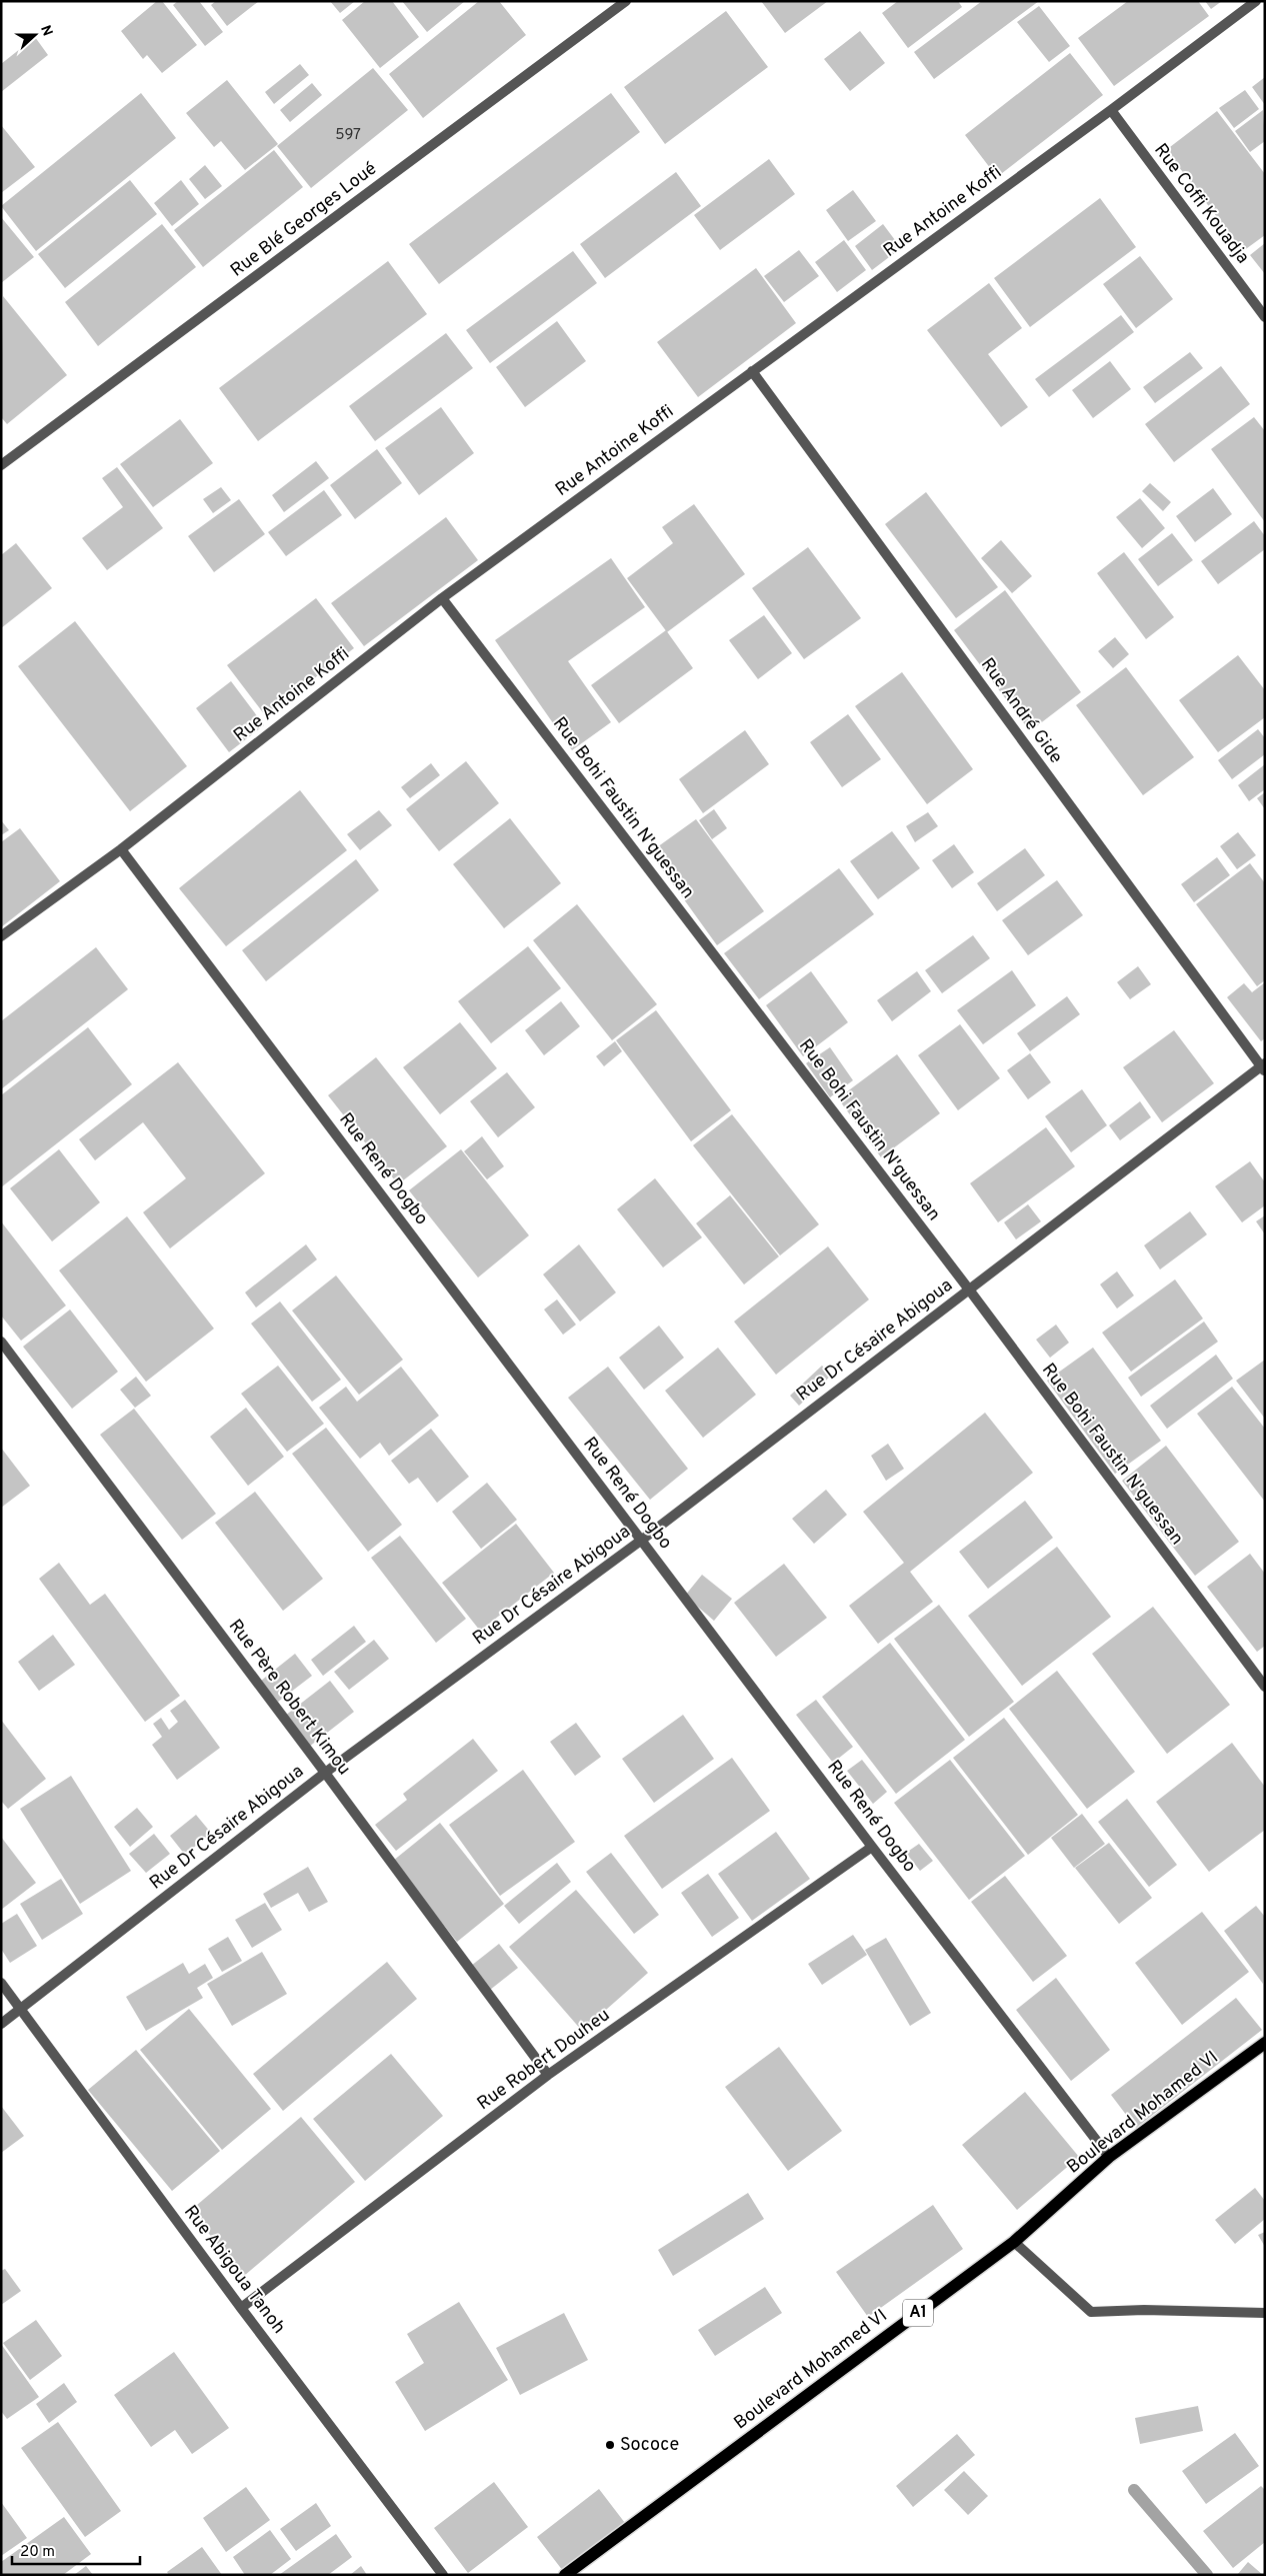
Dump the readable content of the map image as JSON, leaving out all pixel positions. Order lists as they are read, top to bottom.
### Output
{
  "streets": {
    "main road": ["Boulevard Mohamed VI", "A1"],
    "street": [
      "Rue Coffi Kouadja",
      "Rue Antoine Koffi",
      "Rue Blé Georges Loué",
      "Rue André Gide",
      "Rue Bohi Faustin N'guessan",
      "Rue René Dogbo",
      "Rue Dr Césaire Abigoua",
      "Rue Père Robert Kimou",
      "Rue Robert Douheu",
      "Rue Abigoua Tanoh"
    ]
  },
  "crossings": [
    ["Rue Coffi Kouadja", "Rue Antoine Koffi"],
    ["Rue Antoine Koffi", "Rue André Gide"],
    ["Rue Antoine Koffi", "Rue Bohi Faustin N'guessan"],
    ["Rue Antoine Koffi", "Rue René Dogbo"],
    ["Rue André Gide", "Rue Dr Césaire Abigoua"],
    ["Rue Bohi Faustin N'guessan", "Rue Dr Césaire Abigoua"],
    ["Rue René Dogbo", "Rue Dr Césaire Abigoua"],
    ["Rue René Dogbo", "Rue Robert Douheu"],
    ["Rue René Dogbo", "Boulevard Mohamed VI"],
    ["Rue Dr Césaire Abigoua", "Rue Père Robert Kimou"],
    ["Rue Dr Césaire Abigoua", "Rue Abigoua Tanoh"],
    ["Rue Père Robert Kimou", "Rue Robert Douheu"],
    ["Rue Robert Douheu", "Rue Abigoua Tanoh"]
  ],
  "places": ["Sococe"],
  "house_numbers": ["597"],
  "scale_bar": "20 m",
  "north": "right"
}
